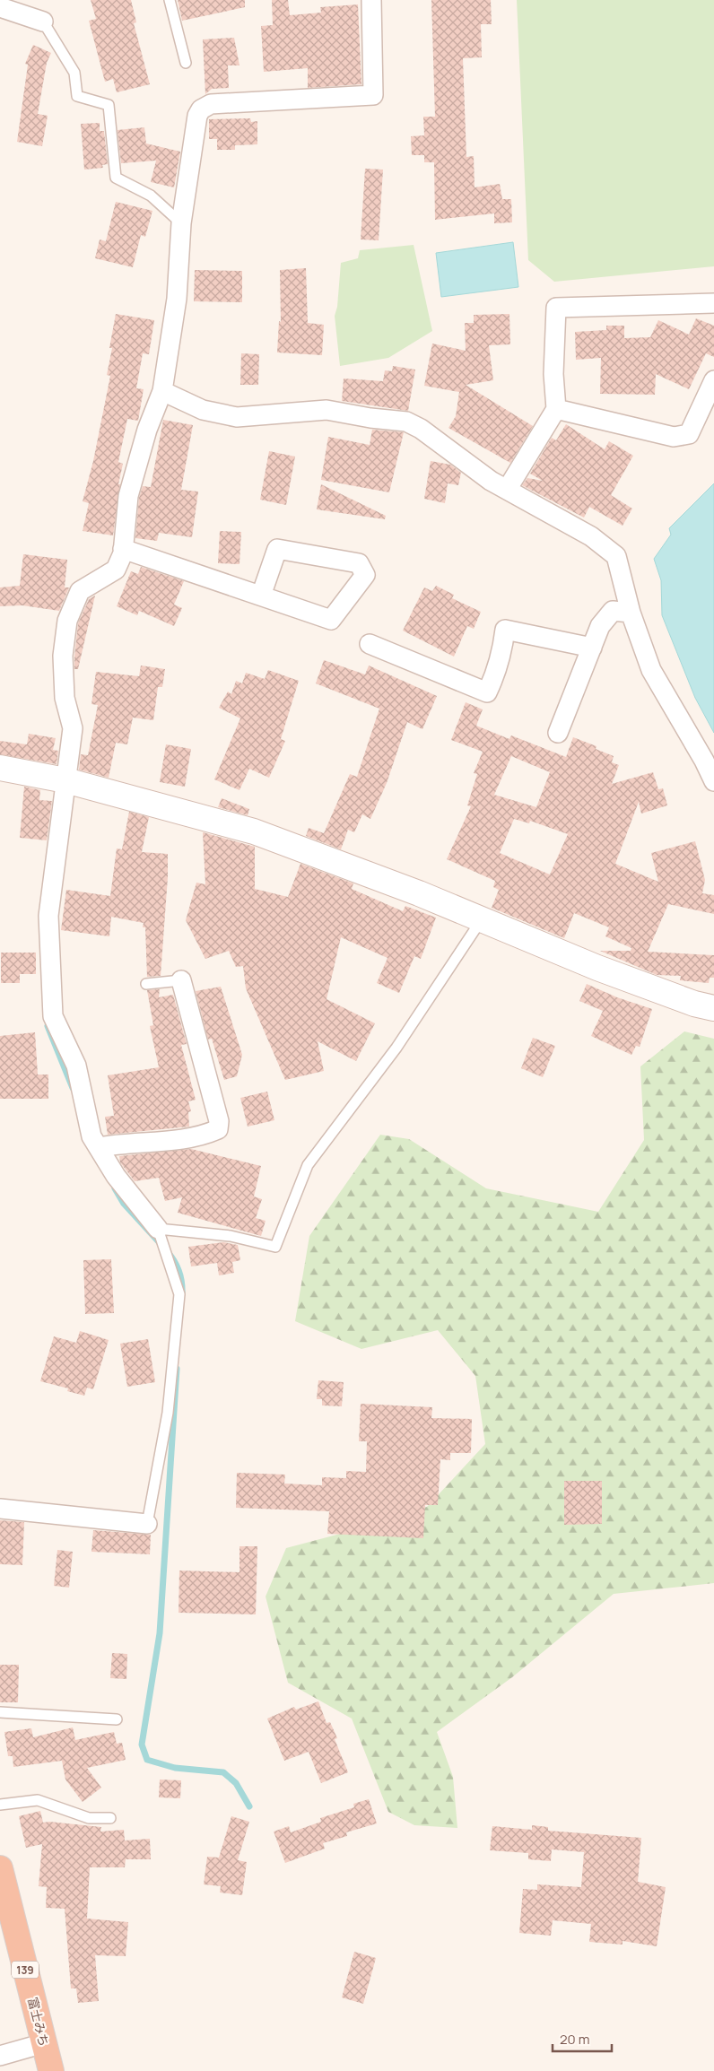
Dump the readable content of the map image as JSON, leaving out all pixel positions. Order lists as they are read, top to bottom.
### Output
{
  "streets": {
    "highway": ["139", "富士みち"]
  },
  "scale_bar": "20 m"
}
